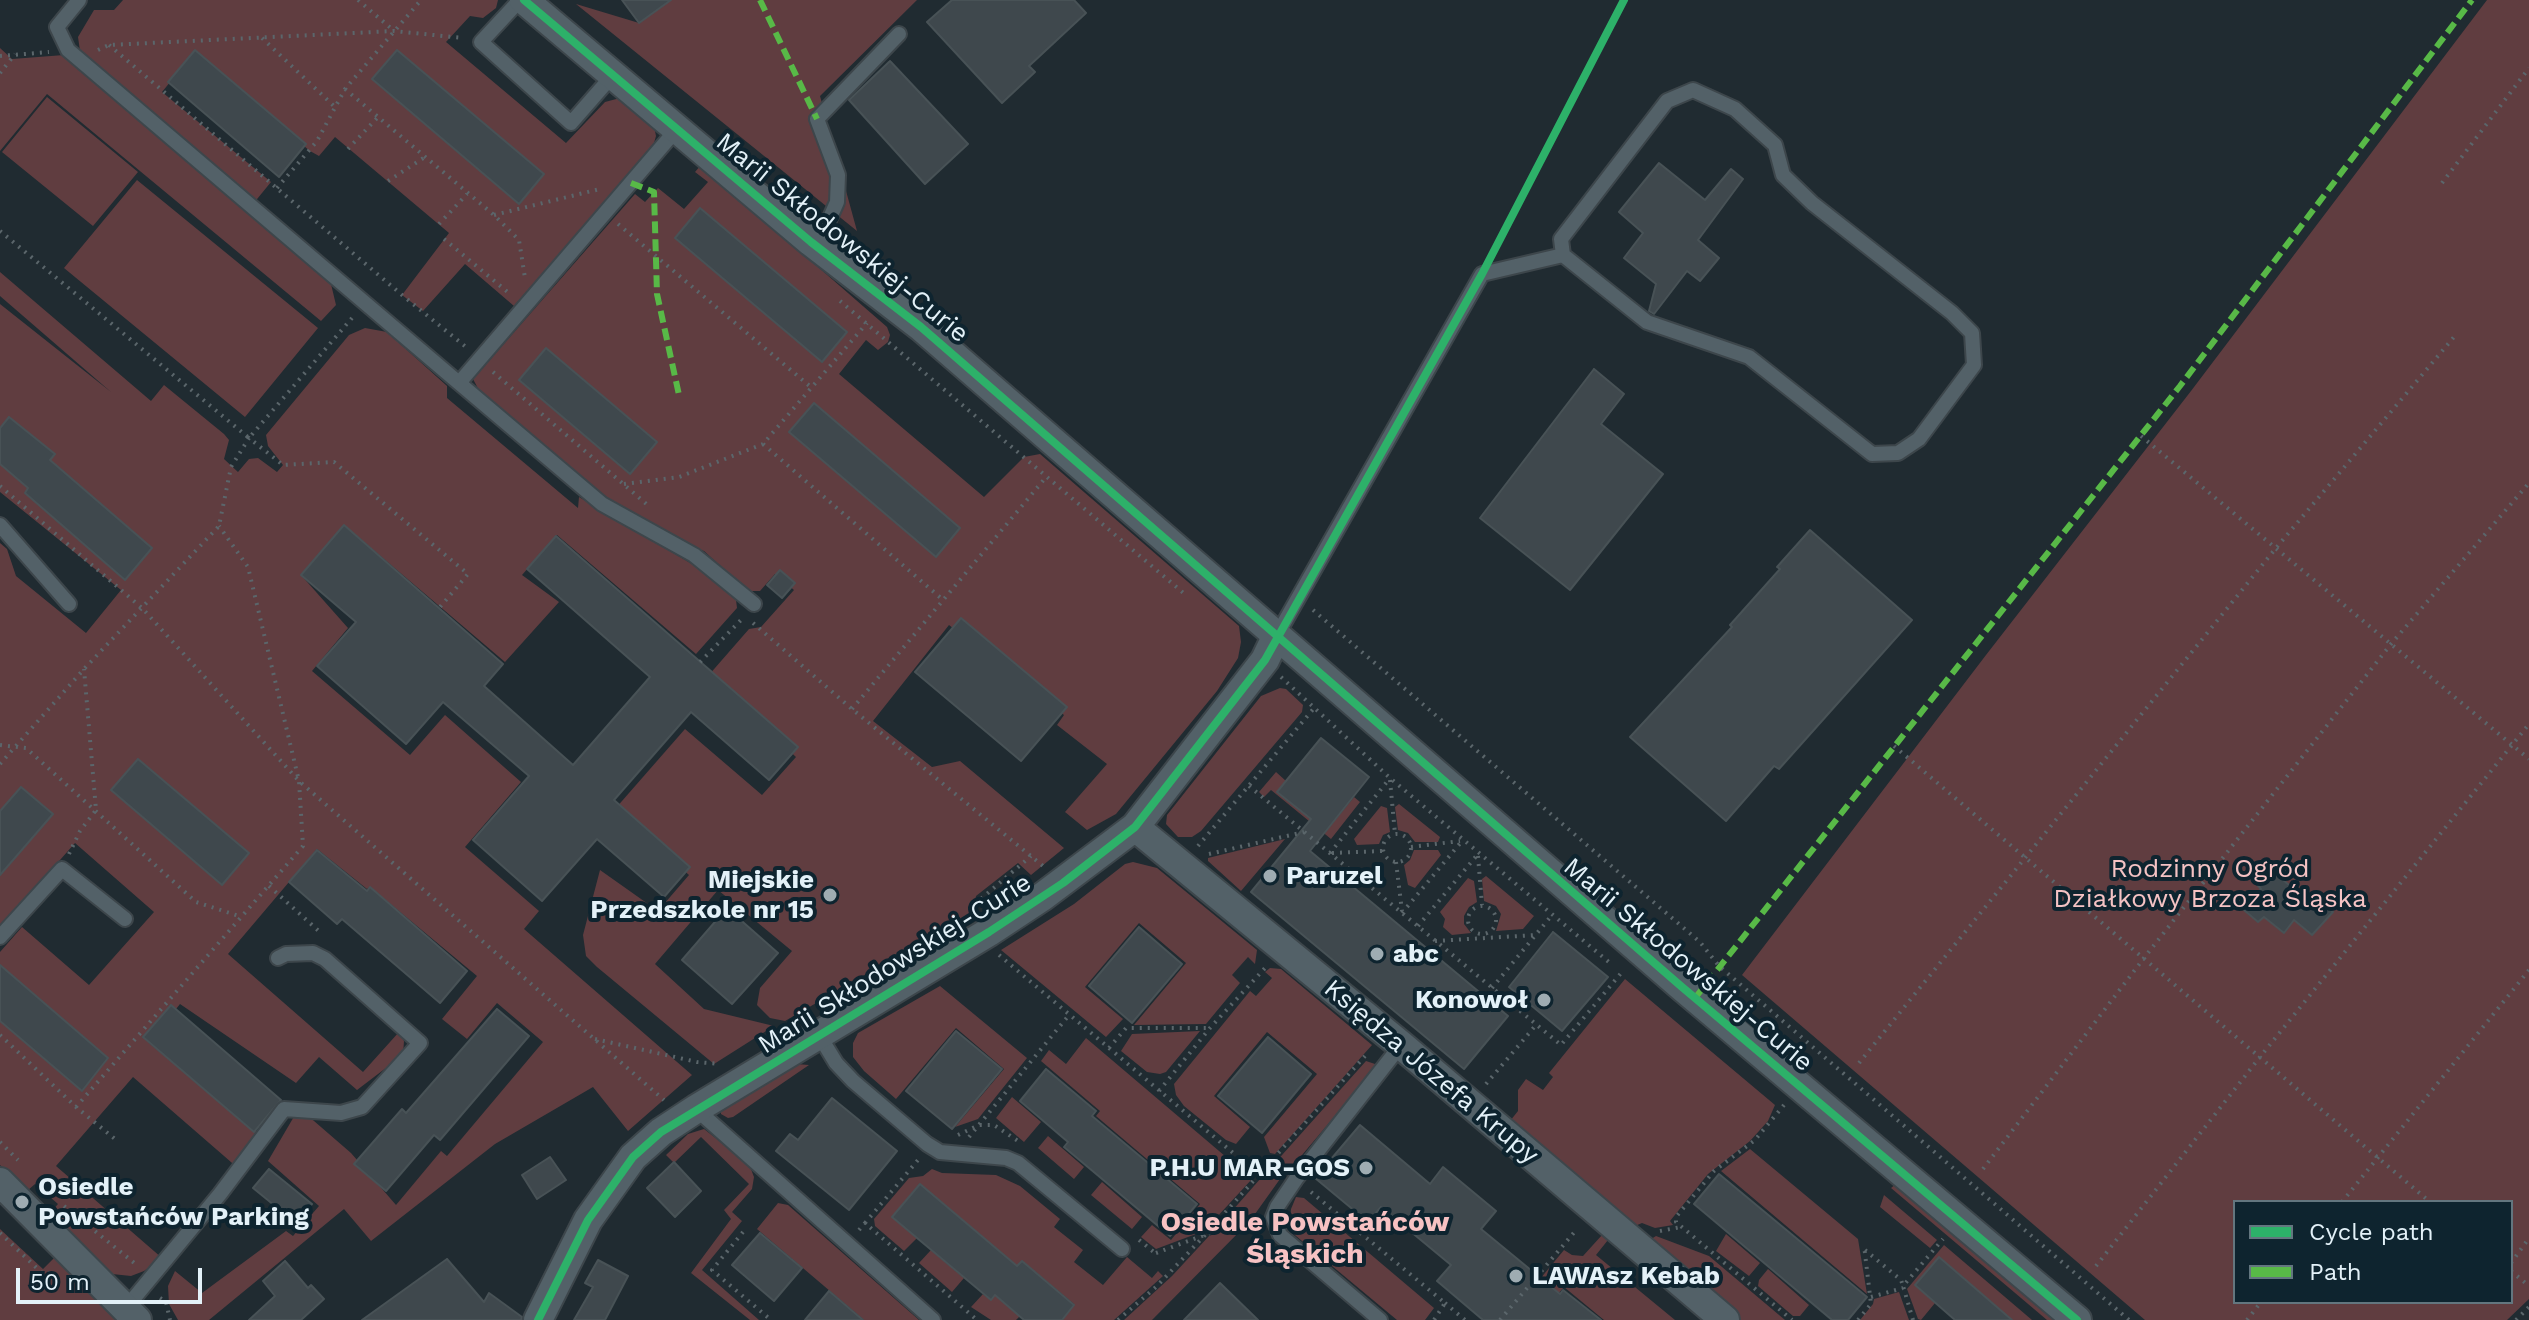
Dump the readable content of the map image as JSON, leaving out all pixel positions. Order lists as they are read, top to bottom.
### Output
{
  "streets": {
    "street": ["Marii Skłodowskiej-Curie", "Księdza Józefa Krupy"]
  },
  "crossings": [
    ["Marii Skłodowskiej-Curie", "Księdza Józefa Krupy"]
  ],
  "districts": ["Osiedle Powstańców Śląskich"],
  "parks": ["Rodzinny Ogród Działkowy Brzoza Śląska"],
  "places": [
    "Paruzel",
    "Miejskie Przedszkole nr 15",
    "abc",
    "Konowoł",
    "P.H.U MAR-GOS",
    "Osiedle Powstańców Parking",
    "LAWAsz Kebab"
  ],
  "legend": ["Cycle path", "Path"],
  "scale_bar": "50 m"
}
